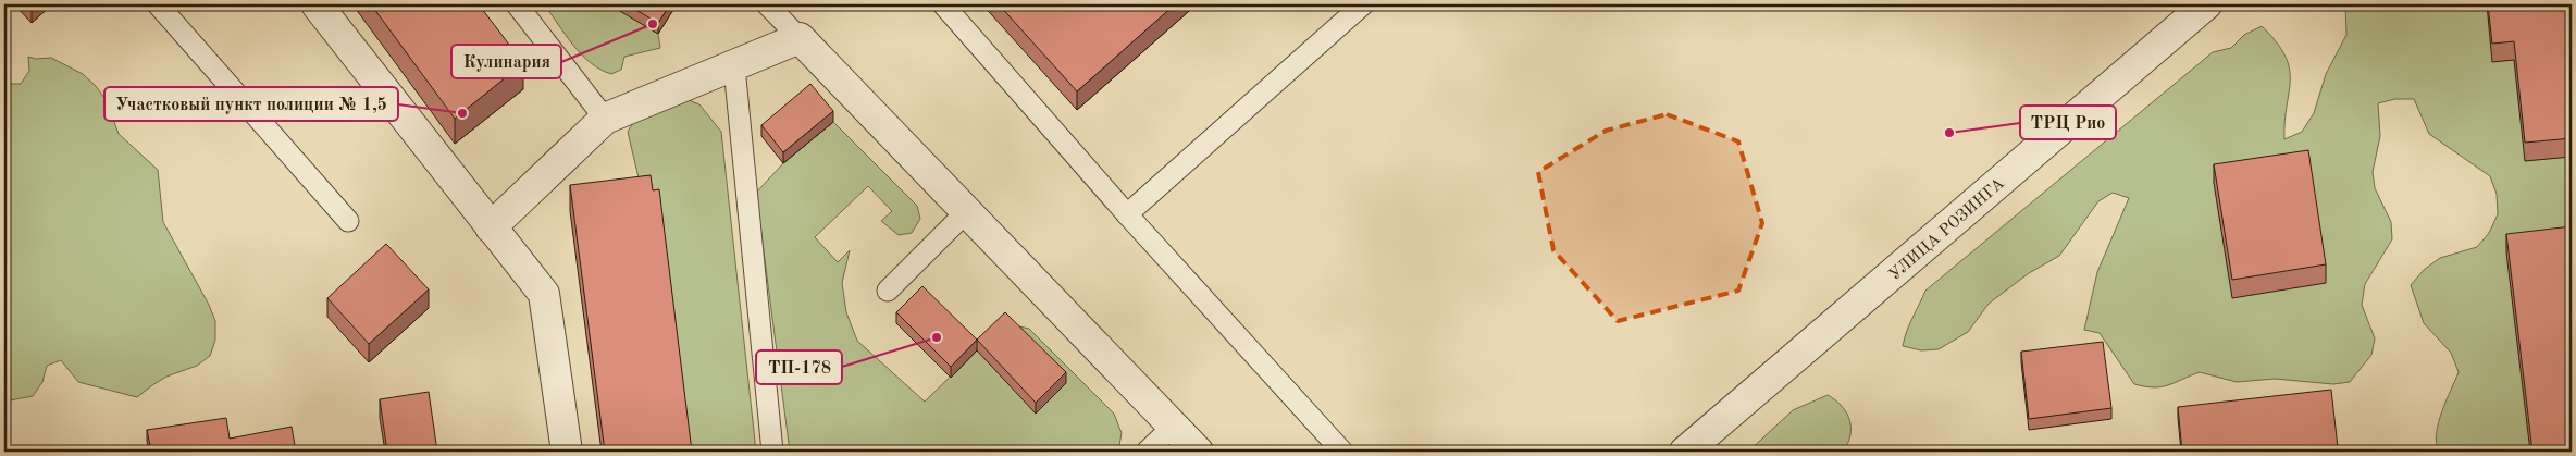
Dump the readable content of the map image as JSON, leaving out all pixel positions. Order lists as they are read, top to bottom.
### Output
{
  "streets": {
    "street": ["УЛИЦА РОЗИНГА"]
  },
  "places": [
    "Кулинария",
    "Участковый пункт полиции № 1,5",
    "ТРЦ Рио",
    "ТП-178"
  ]
}
